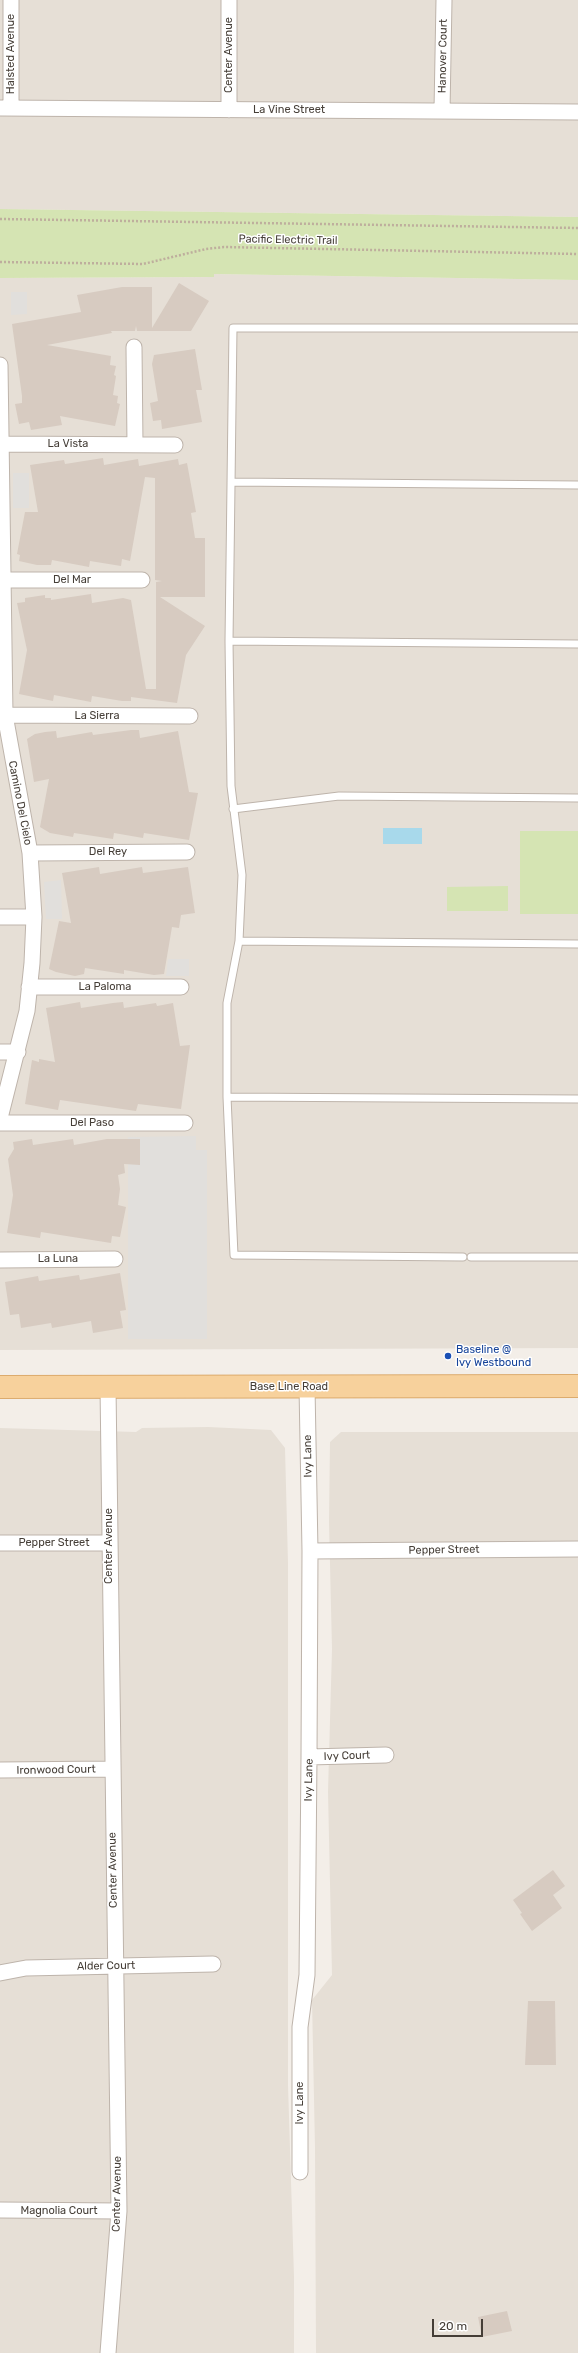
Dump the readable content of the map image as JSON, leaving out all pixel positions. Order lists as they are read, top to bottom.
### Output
{
  "streets": {
    "main road": ["Base Line Road"],
    "street": [
      "Halsted Avenue",
      "Center Avenue",
      "Hanover Court",
      "La Vine Street",
      "La Vista",
      "Del Mar",
      "La Sierra",
      "Camino Del Cielo",
      "Del Rey",
      "La Paloma",
      "Del Paso",
      "La Luna",
      "Ivy Lane",
      "Pepper Street",
      "Ivy Court",
      "Ironwood Court",
      "Alder Court",
      "Magnolia Court"
    ],
    "path": ["Pacific Electric Trail"]
  },
  "crossings": [
    ["Halsted Avenue", "La Vine Street"],
    ["Center Avenue", "La Vine Street"],
    ["Center Avenue", "Base Line Road"],
    ["Center Avenue", "Pepper Street"],
    ["Center Avenue", "Ironwood Court"],
    ["Center Avenue", "Alder Court"],
    ["Center Avenue", "Magnolia Court"],
    ["Hanover Court", "La Vine Street"],
    ["La Vista", "Camino Del Cielo"],
    ["Del Mar", "Camino Del Cielo"],
    ["La Sierra", "Camino Del Cielo"],
    ["Camino Del Cielo", "Del Rey"],
    ["Camino Del Cielo", "La Paloma"],
    ["Base Line Road", "Ivy Lane"],
    ["Ivy Lane", "Pepper Street"],
    ["Ivy Lane", "Ivy Court"]
  ],
  "places": ["Baseline @ Ivy Westbound"],
  "scale_bar": "20 m"
}
